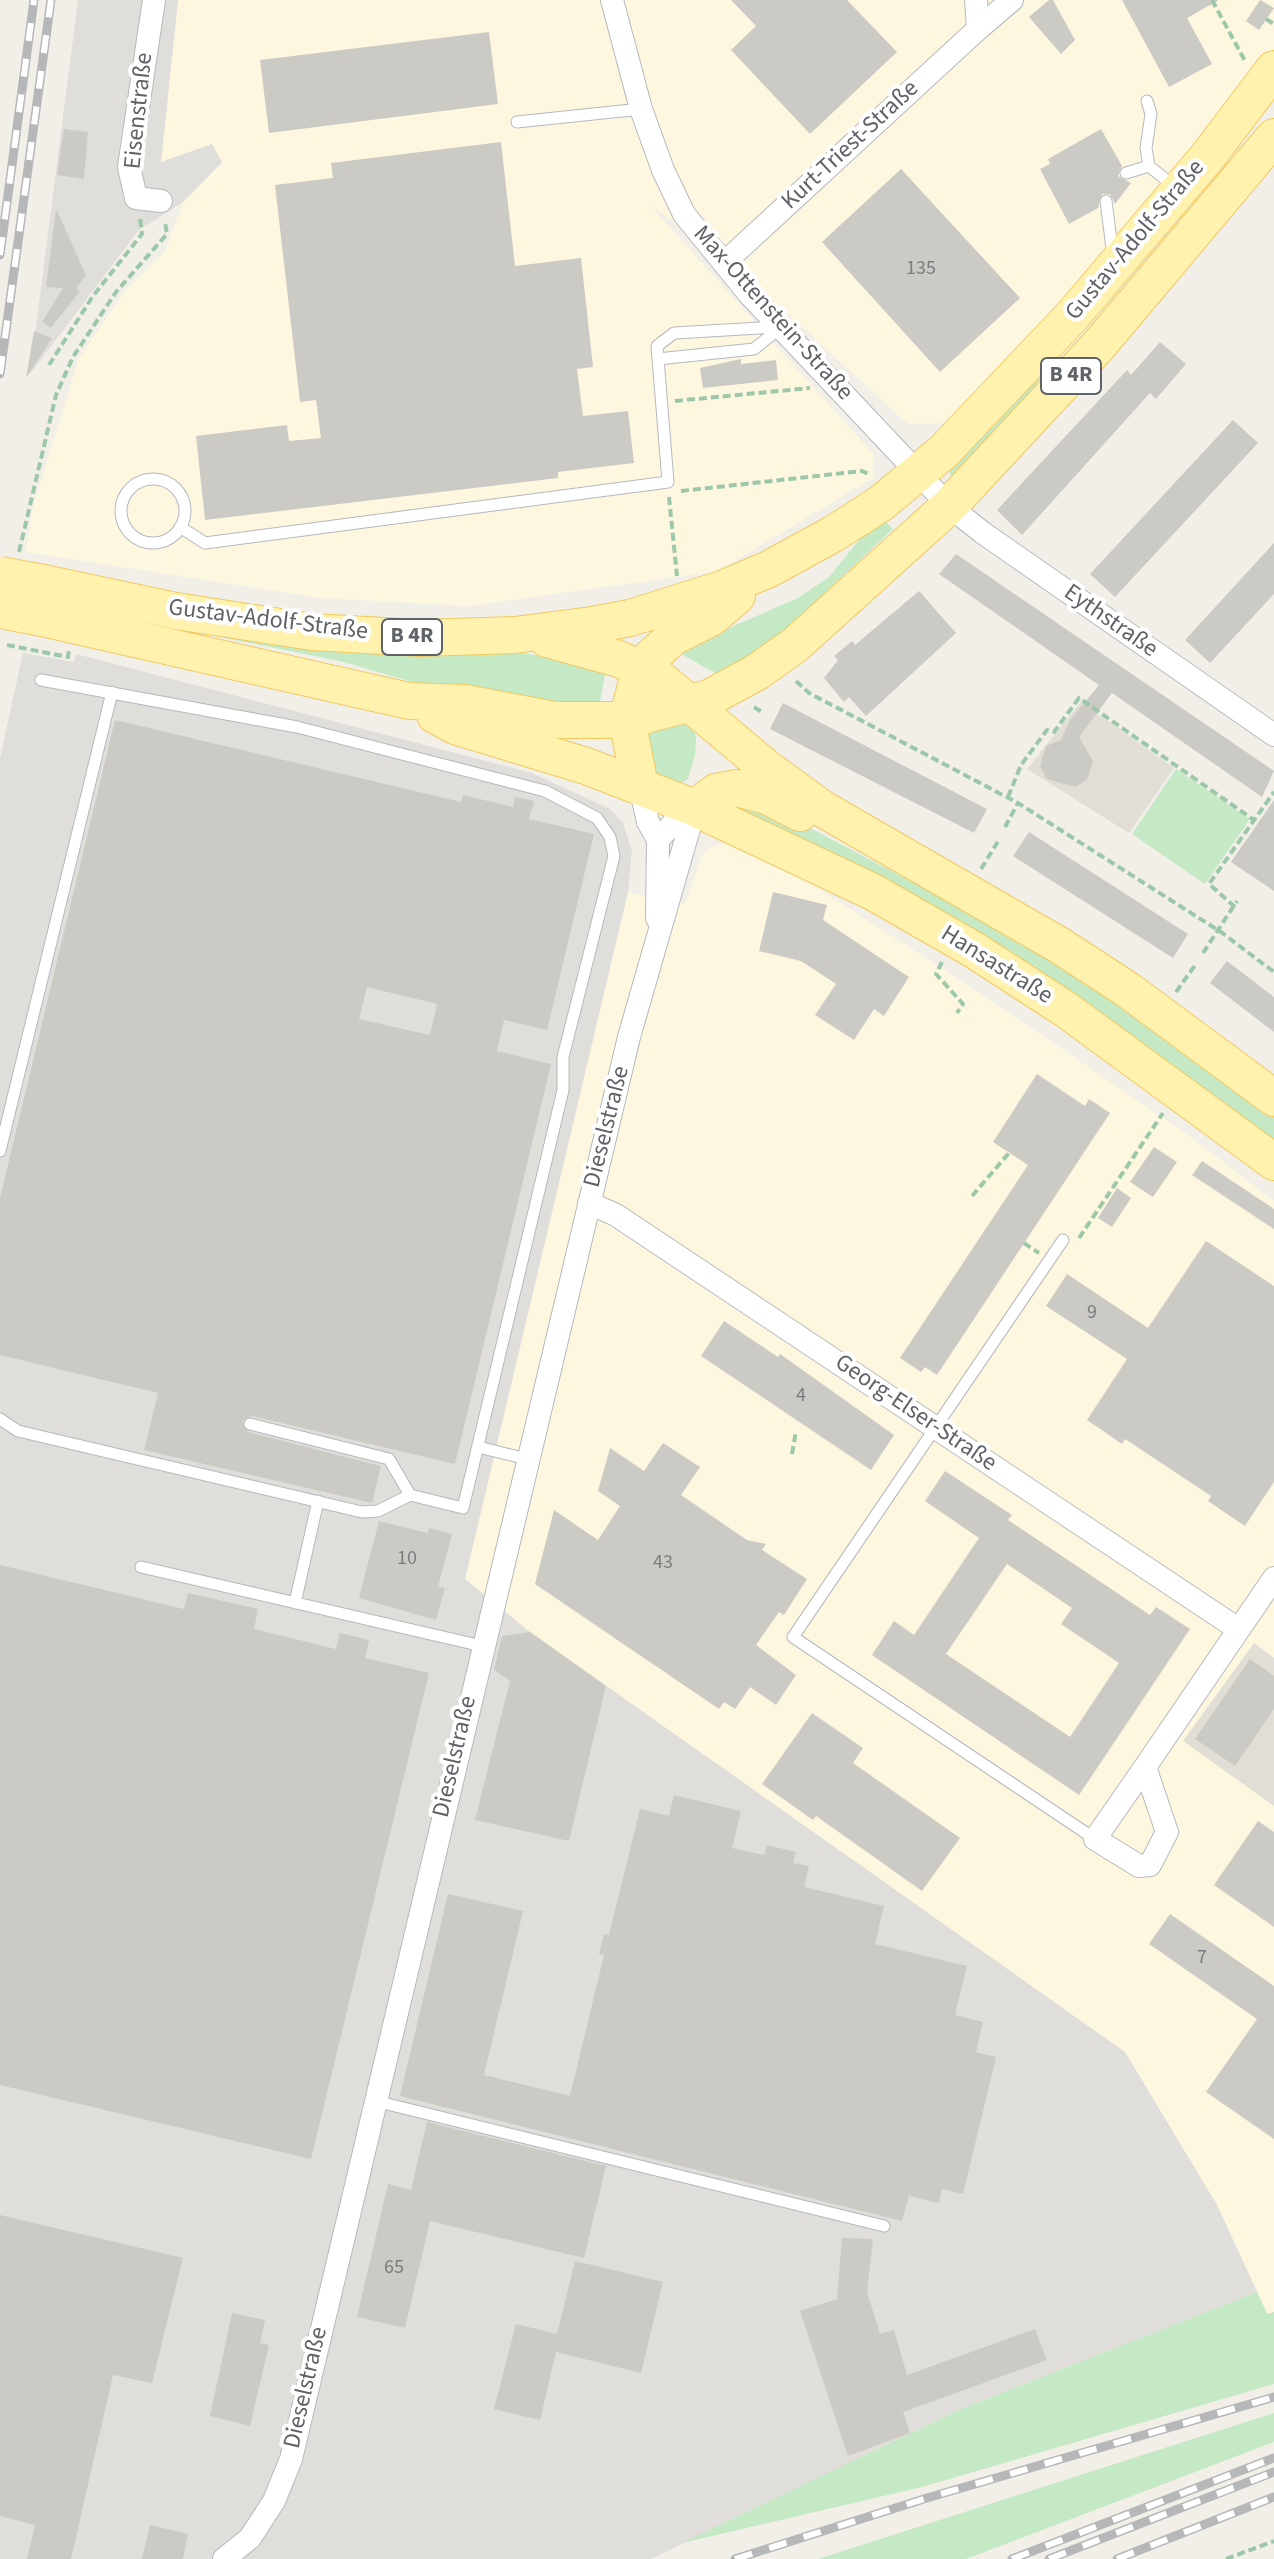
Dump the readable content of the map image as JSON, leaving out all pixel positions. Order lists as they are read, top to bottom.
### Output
{
  "streets": {
    "main road": ["Gustav-Adolf-Straße", "B 4R", "Hansastraße"],
    "street": [
      "Eisenstraße",
      "Kurt-Triest-Straße",
      "Max-Ottenstein-Straße",
      "Eythstraße",
      "Dieselstraße",
      "Georg-Elser-Straße"
    ]
  },
  "crossings": [
    ["Kurt-Triest-Straße", "Max-Ottenstein-Straße"],
    ["Gustav-Adolf-Straße", "Max-Ottenstein-Straße"],
    ["Gustav-Adolf-Straße", "Eythstraße"],
    ["Gustav-Adolf-Straße", "Hansastraße"],
    ["Gustav-Adolf-Straße", "Dieselstraße"],
    ["Hansastraße", "Dieselstraße"],
    ["Dieselstraße", "Georg-Elser-Straße"]
  ],
  "house_numbers": [
    "135",
    "9",
    "4",
    "10",
    "43",
    "7",
    "65"
  ]
}
